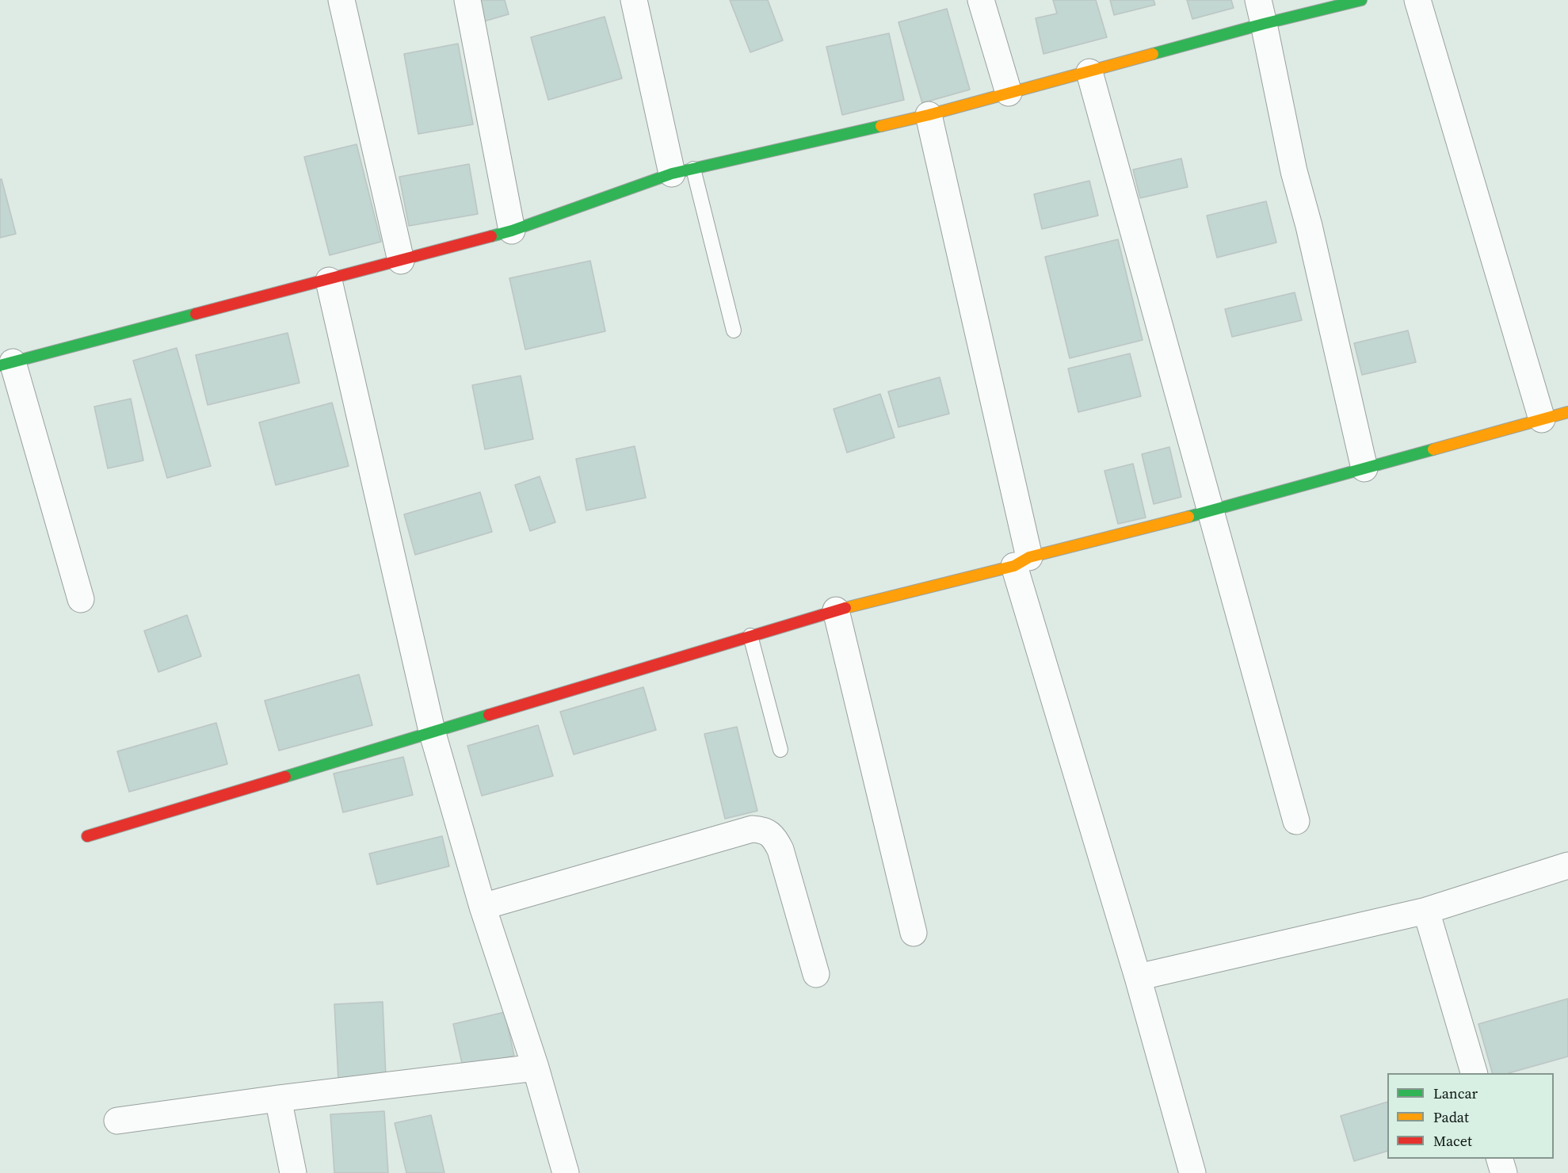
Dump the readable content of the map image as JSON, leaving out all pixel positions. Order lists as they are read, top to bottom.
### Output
{
  "legend": ["Lancar", "Padat", "Macet"]
}
